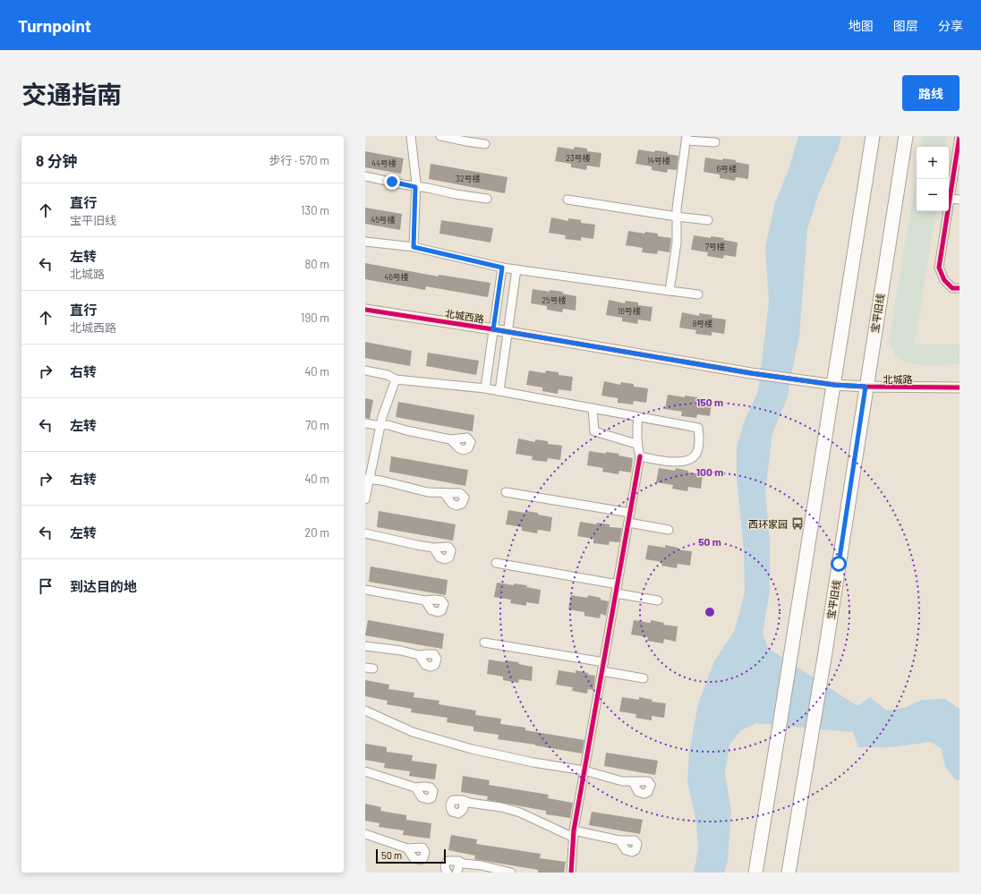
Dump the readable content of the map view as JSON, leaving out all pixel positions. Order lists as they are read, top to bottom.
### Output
{
  "streets": {
    "main road": ["宝平旧线"],
    "street": ["北城西路", "北城路"]
  },
  "crossings": [
    ["宝平旧线", "北城路"],
    ["北城西路", "北城路"]
  ],
  "places": {
    "bus stop": ["西环家园"]
  },
  "house_numbers": [
    "23号楼",
    "14号楼",
    "44号楼",
    "6号楼",
    "32号楼",
    "45号楼",
    "7号楼",
    "46号楼",
    "25号楼",
    "16号楼",
    "8号楼"
  ],
  "scale_bar": "50 m",
  "page": {
    "header": "Turnpoint",
    "nav": ["地图", "图层", "分享"],
    "title": "交通指南",
    "buttons": "路线",
    "heading": ["8 分钟", "步行 · 570 m"],
    "map_buttons": ["+", "−"],
    "list": [
      ["直行", "宝平旧线", "130 m"],
      ["左转", "北城路", "80 m"],
      ["直行", "北城西路", "190 m"],
      ["右转", "40 m"],
      ["左转", "70 m"],
      ["右转", "40 m"],
      ["左转", "20 m"],
      "到达目的地"
    ],
    "scale": "50 m"
  },
  "rings": ["150 m", "100 m", "50 m"]
}
